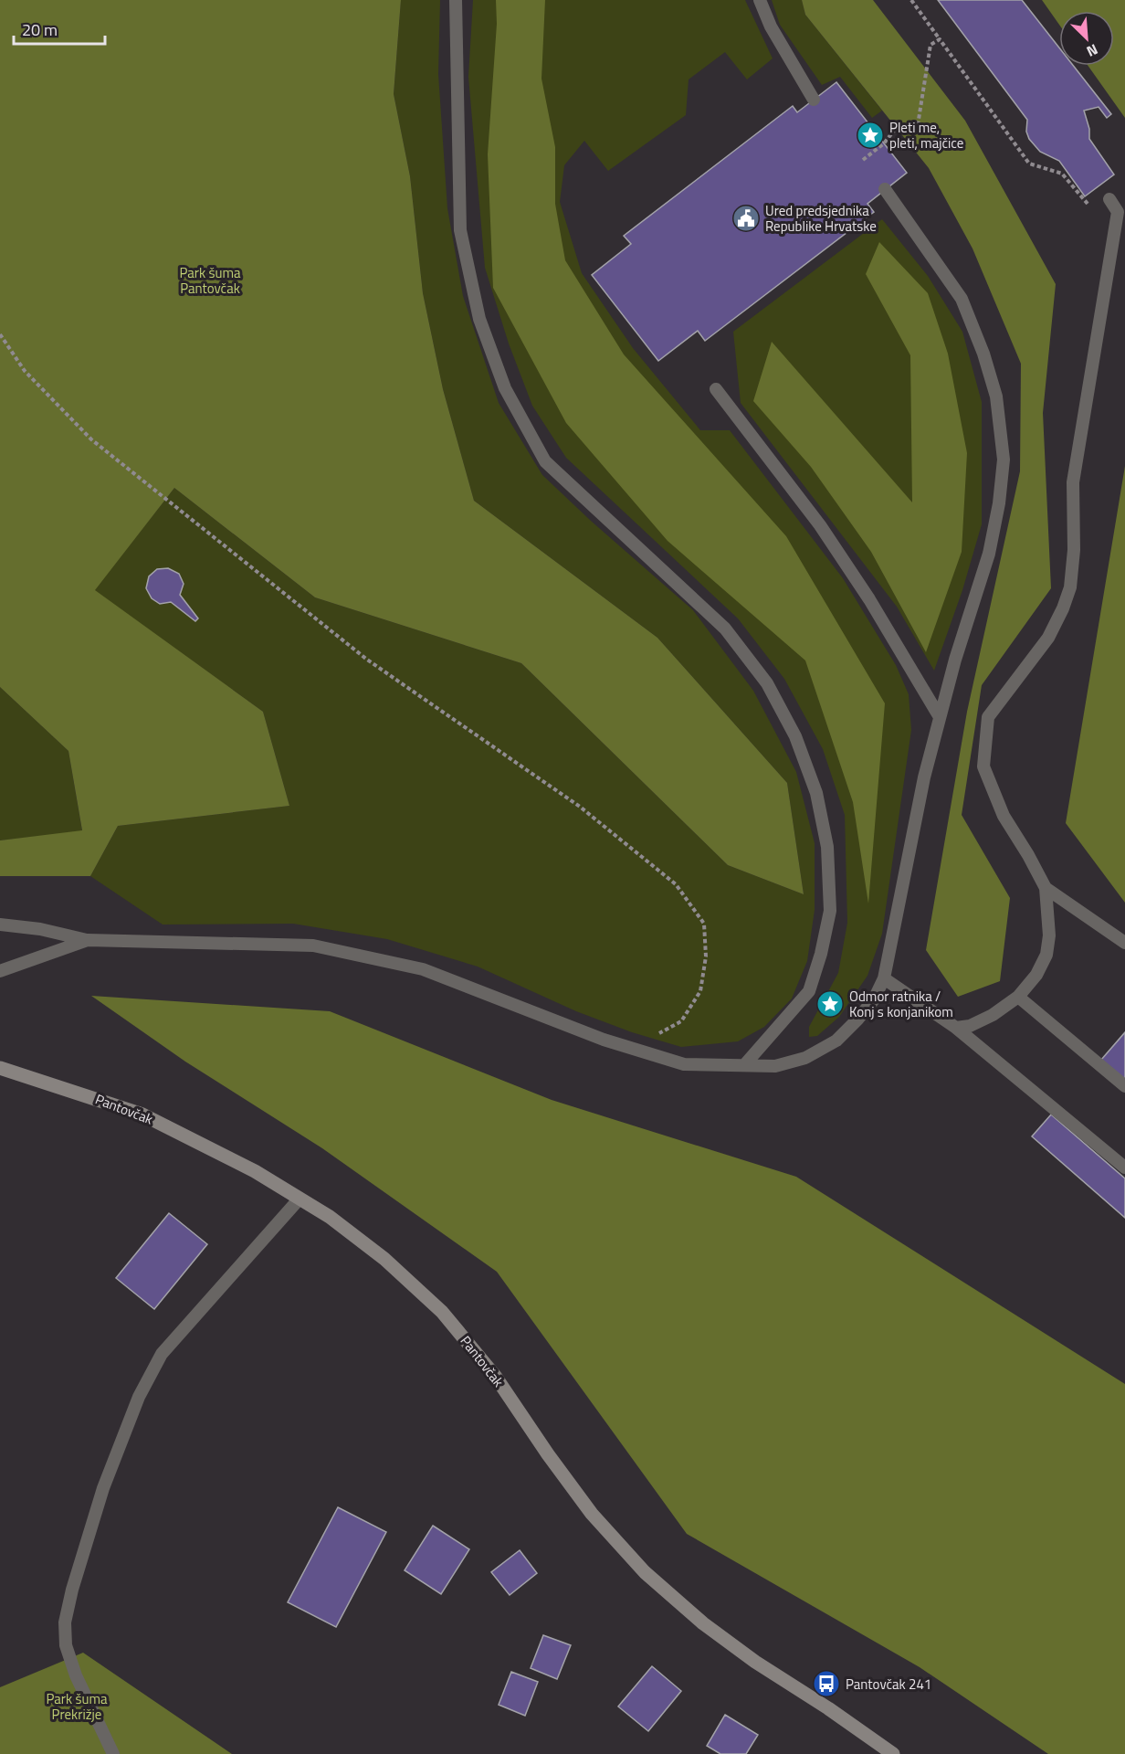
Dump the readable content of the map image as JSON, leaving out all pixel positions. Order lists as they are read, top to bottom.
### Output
{
  "streets": {
    "main road": ["Pantovčak"]
  },
  "parks": ["Park šuma Pantovčak", "Park šuma Prekrižje"],
  "places": {
    "place": ["Pleti me, pleti, majčice", "Odmor ratnika / Konj s konjanikom"],
    "public building": ["Ured predsjednika Republike Hrvatske"],
    "bus stop": ["Pantovčak 241"]
  },
  "scale_bar": "20 m",
  "north": "bottom right"
}
